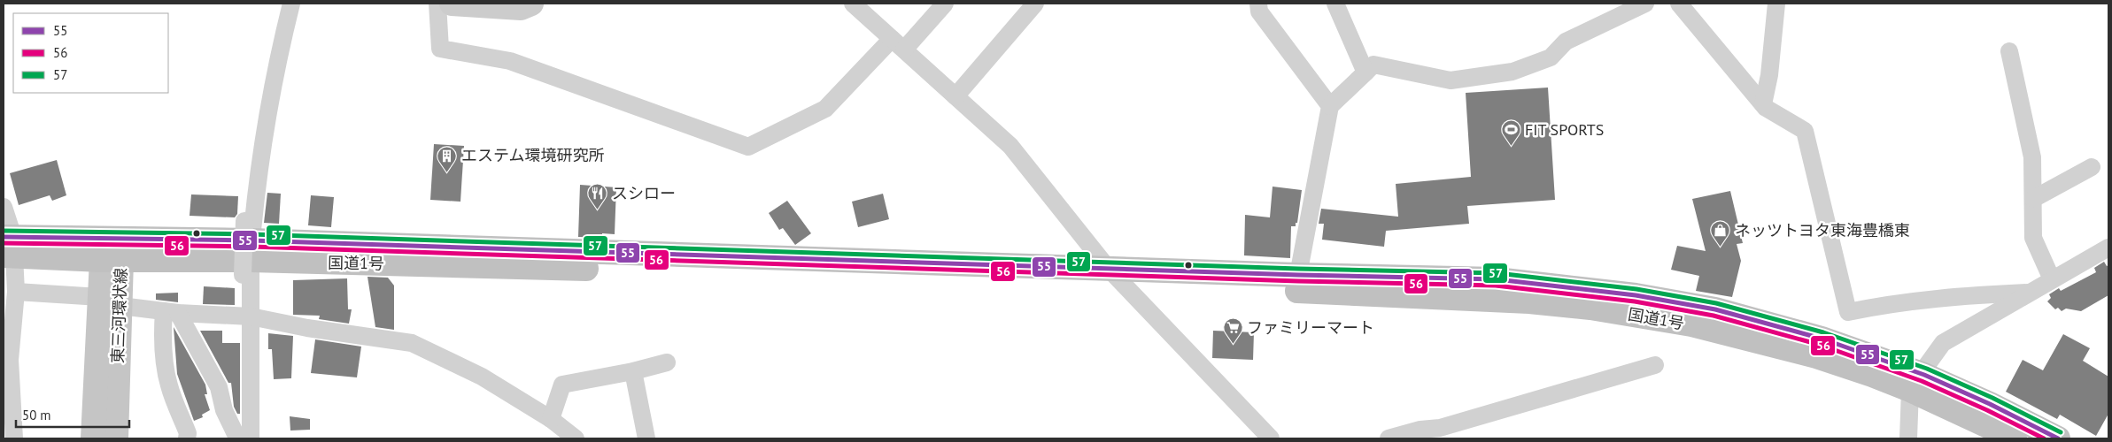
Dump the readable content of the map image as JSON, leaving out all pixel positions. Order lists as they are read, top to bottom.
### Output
{
  "streets": {
    "highway": ["国道1号"],
    "main road": ["東三河環状線"]
  },
  "crossings": [
    ["国道1号", "東三河環状線"]
  ],
  "places": {
    "sports": ["FIT SPORTS"],
    "building": ["エステム環境研究所"],
    "restaurant": ["スシロー"],
    "shop": ["ネッツトヨタ東海豊橋東"],
    "supermarket": ["ファミリーマート"]
  },
  "lines": ["transit line 57", "transit line 55", "transit line 56"],
  "legend": ["55", "56", "57"],
  "scale_bar": "50 m"
}
